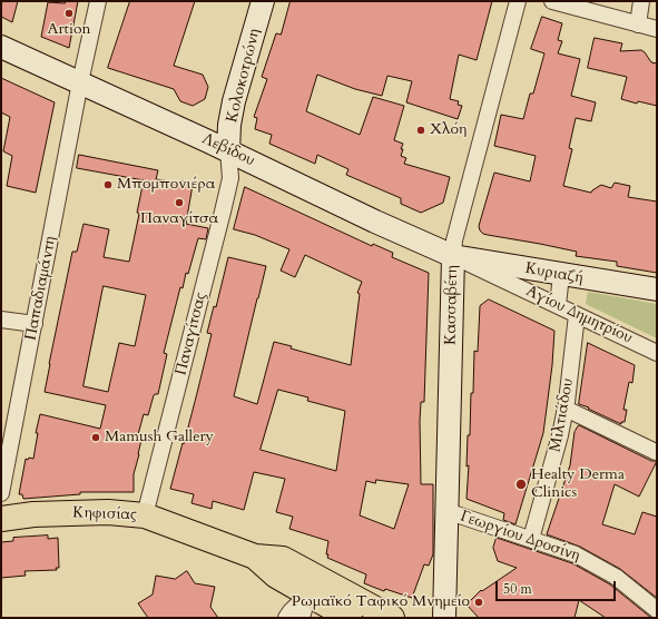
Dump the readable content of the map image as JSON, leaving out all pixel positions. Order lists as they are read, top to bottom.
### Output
{
  "streets": {
    "main road": ["Κηφισίας"],
    "street": [
      "Κολοκοτρώνη",
      "Λεβίδου",
      "Κυριαζή",
      "Παπαδιαμάντη",
      "Κασσαβέτη",
      "Αγίου Δημητρίου",
      "Παναγίτσας",
      "Μιλτιάδου",
      "Γεωργίου Δροσίνη"
    ]
  },
  "crossings": [
    ["Κολοκοτρώνη", "Λεβίδου"],
    ["Κολοκοτρώνη", "Παναγίτσας"],
    ["Λεβίδου", "Κυριαζή"],
    ["Λεβίδου", "Παπαδιαμάντη"],
    ["Λεβίδου", "Κασσαβέτη"],
    ["Λεβίδου", "Αγίου Δημητρίου"],
    ["Λεβίδου", "Παναγίτσας"],
    ["Κυριαζή", "Κασσαβέτη"],
    ["Κυριαζή", "Αγίου Δημητρίου"],
    ["Κασσαβέτη", "Αγίου Δημητρίου"],
    ["Κασσαβέτη", "Γεωργίου Δροσίνη"],
    ["Αγίου Δημητρίου", "Μιλτιάδου"],
    ["Παναγίτσας", "Κηφισίας"],
    ["Μιλτιάδου", "Γεωργίου Δροσίνη"]
  ],
  "places": [
    "Artion",
    "Χλόη",
    "Μπομπονιέρα",
    "Παναγίτσα",
    "Mamush Gallery",
    "Healty Derma Clinics",
    "Ρωμαϊκό Ταφικό Μνημείο"
  ],
  "scale_bar": "50 m"
}
